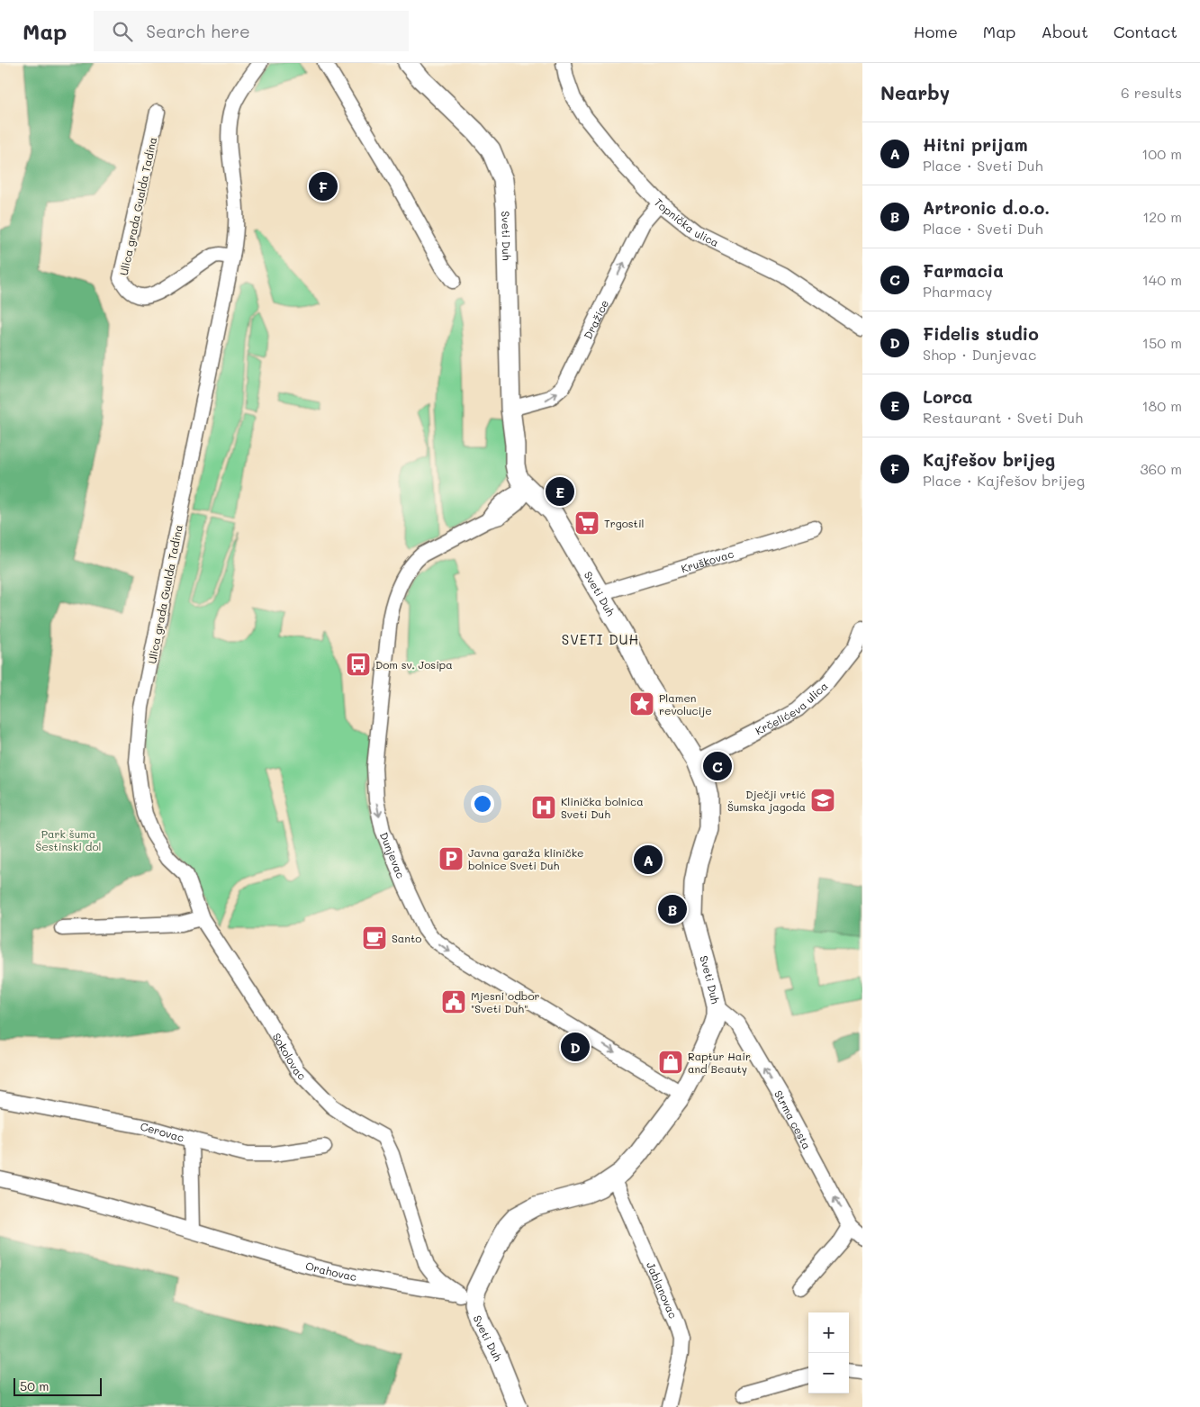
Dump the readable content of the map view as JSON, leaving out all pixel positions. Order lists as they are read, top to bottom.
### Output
{
  "streets": {
    "main road": ["Sveti Duh"],
    "street": [
      "Ulica grada Gualda Tadina",
      "Topnička ulica",
      "Dražice",
      "Kruškovac",
      "Krčelićeva ulica",
      "Dunjevac",
      "Sokolovac",
      "Strma cesta",
      "Cerovac",
      "Orahovac",
      "Jablanovac"
    ]
  },
  "crossings": [
    ["Ulica grada Gualda Tadina", "Sokolovac"],
    ["Topnička ulica", "Dražice"],
    ["Sveti Duh", "Dražice"],
    ["Sveti Duh", "Kruškovac"],
    ["Sveti Duh", "Krčelićeva ulica"],
    ["Sveti Duh", "Dunjevac"],
    ["Sveti Duh", "Sokolovac"],
    ["Sveti Duh", "Strma cesta"],
    ["Sveti Duh", "Orahovac"],
    ["Sveti Duh", "Jablanovac"],
    ["Sokolovac", "Orahovac"]
  ],
  "one_way": ["Dražice", "Strma cesta"],
  "districts": ["SVETI DUH"],
  "parks": ["Park šuma Šestinski dol"],
  "places": {
    "supermarket": ["Trgostil"],
    "bus stop": ["Dom sv. Josipa"],
    "place": ["Plamen revolucije"],
    "school or university": ["Dječji vrtić Šumska jagoda"],
    "hospital": ["Klinička bolnica Sveti Duh"],
    "parking": ["Javna garaža kliničke bolnice Sveti Duh"],
    "cafe": ["Santo"],
    "public building": ["Mjesni odbor \"Sveti Duh\""],
    "shop": ["Raptur Hair and Beauty"]
  },
  "scale_bar": "50 m",
  "page": {
    "header": "Map",
    "search": "Search here",
    "nav": [
      "Home",
      "Map",
      "About",
      "Contact"
    ],
    "heading": ["Nearby", "6 results"],
    "list": [
      {
        "mark": "A",
        "name": "Hitni prijam",
        "note": "Place · Sveti Duh",
        "value": "100 m"
      },
      {
        "mark": "B",
        "name": "Artronic d.o.o.",
        "note": "Place · Sveti Duh",
        "value": "120 m"
      },
      {
        "mark": "C",
        "name": "Farmacia",
        "note": "Pharmacy",
        "value": "140 m"
      },
      {
        "mark": "D",
        "name": "Fidelis studio",
        "note": "Shop · Dunjevac",
        "value": "150 m"
      },
      {
        "mark": "E",
        "name": "Lorca",
        "note": "Restaurant · Sveti Duh",
        "value": "180 m"
      },
      {
        "mark": "F",
        "name": "Kajfešov brijeg",
        "note": "Place · Kajfešov brijeg",
        "value": "360 m"
      }
    ],
    "pins": [
      "F",
      "E",
      "C",
      "A",
      "B",
      "D"
    ],
    "map_buttons": ["+", "−"],
    "scale": "50 m"
  }
}
